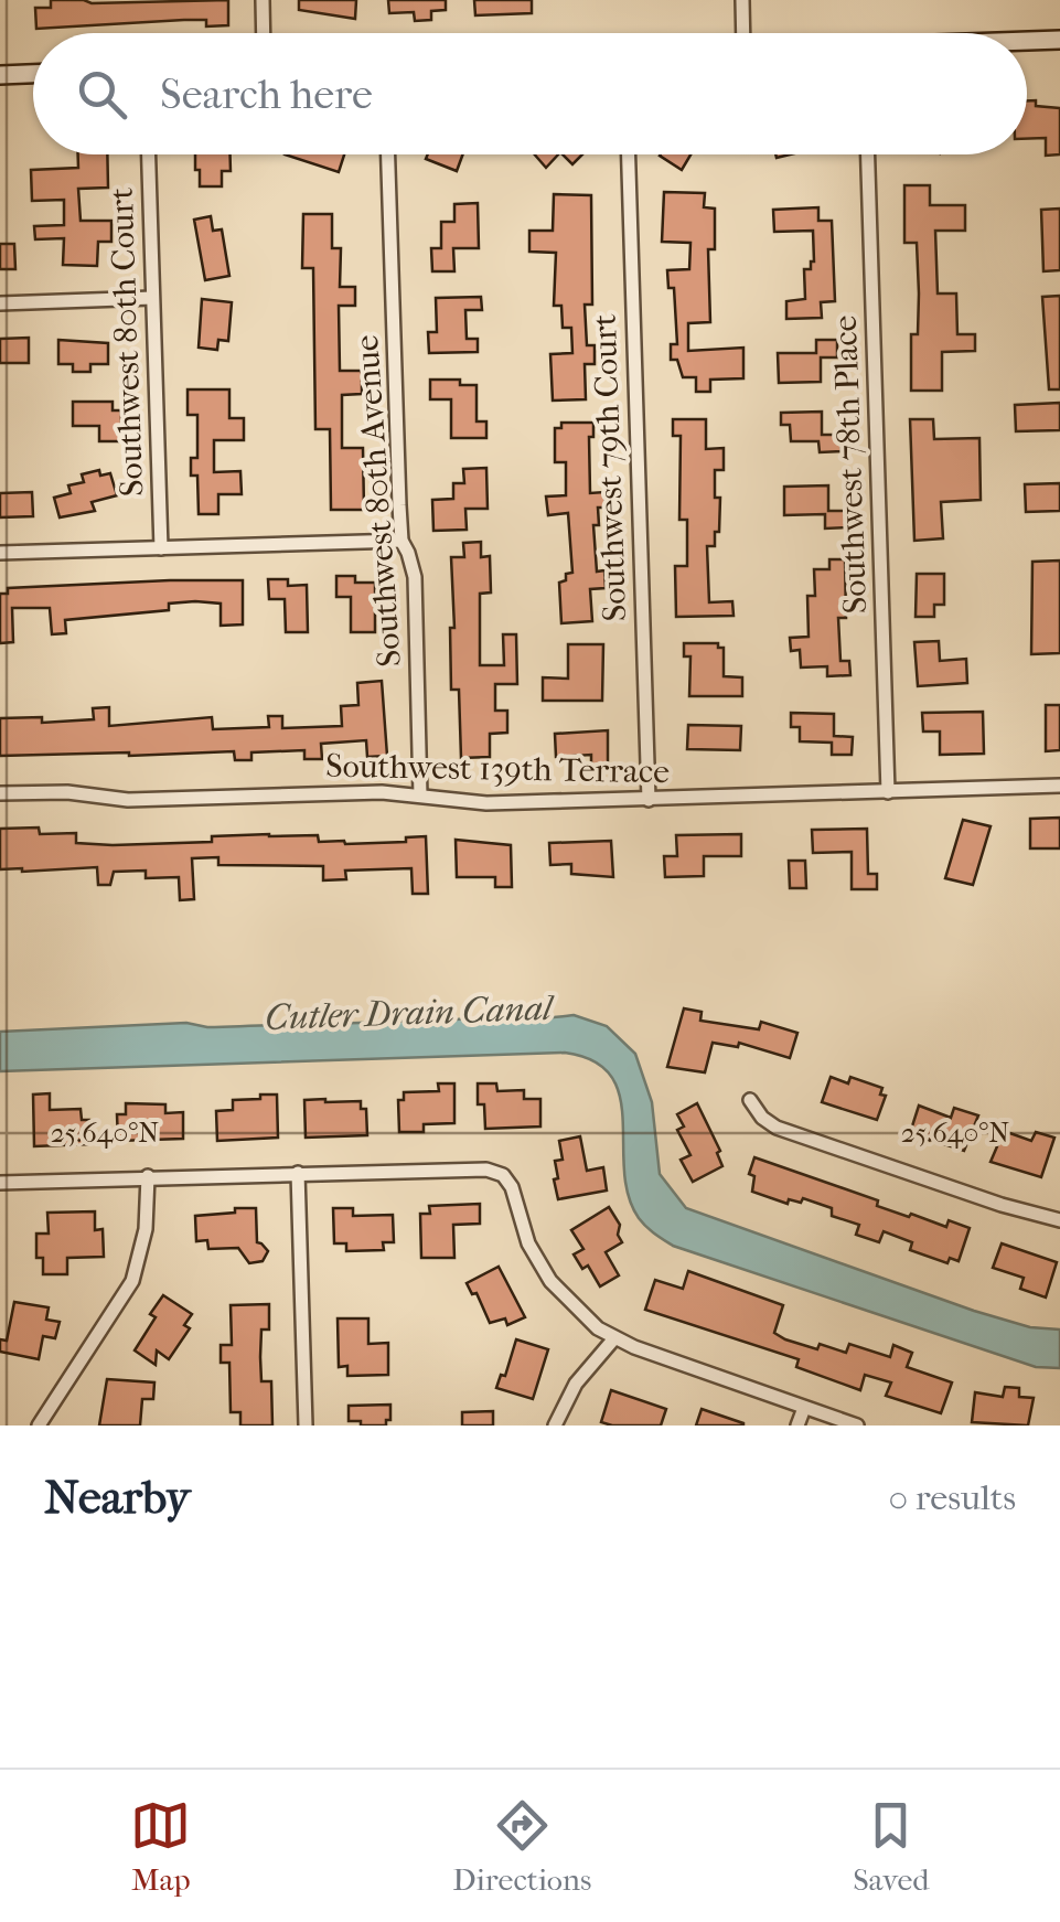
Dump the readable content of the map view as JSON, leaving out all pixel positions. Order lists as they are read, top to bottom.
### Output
{
  "streets": {
    "street": [
      "Southwest 80th Court",
      "Southwest 78th Place",
      "Southwest 79th Court",
      "Southwest 80th Avenue",
      "Southwest 139th Terrace"
    ]
  },
  "crossings": [
    ["Southwest 78th Place", "Southwest 139th Terrace"],
    ["Southwest 79th Court", "Southwest 139th Terrace"],
    ["Southwest 80th Avenue", "Southwest 139th Terrace"]
  ],
  "water": ["Cutler Drain Canal"],
  "page": {
    "search": "Search here",
    "heading": ["Nearby", "0 results"],
    "nav": ["Map", "Directions", "Saved"]
  },
  "coordinates": ["25.640°N"]
}
